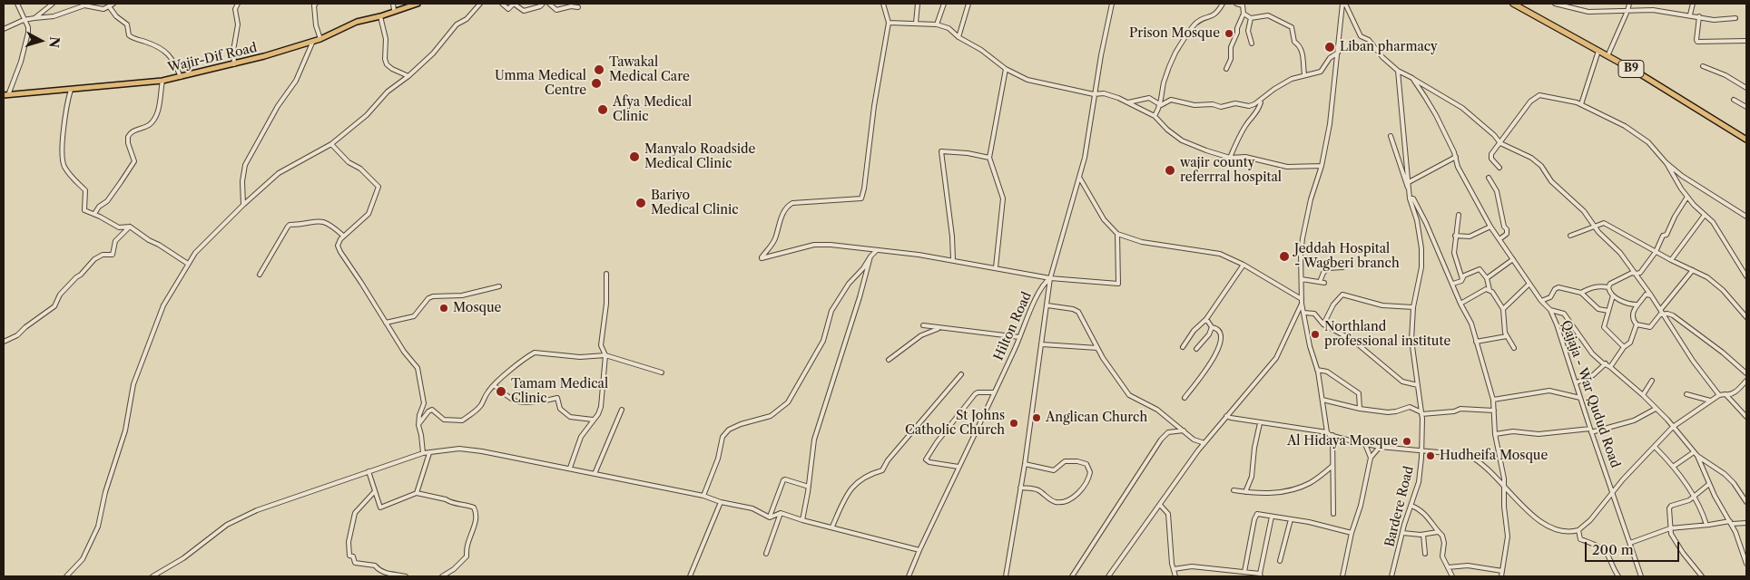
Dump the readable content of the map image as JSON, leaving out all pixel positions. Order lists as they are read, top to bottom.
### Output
{
  "streets": {
    "highway": ["B9"],
    "main road": ["Wajir-Dif Road"],
    "street": ["Hilton Road", "Qajaja - War Qudud Road", "Bardere Road"]
  },
  "places": [
    "Prison Mosque",
    "Liban pharmacy",
    "Tawakal Medical Care",
    "Umma Medical Centre",
    "Afya Medical Clinic",
    "Manyalo Roadside Medical Clinic",
    "wajir county referrral hospital",
    "Bariyo Medical Clinic",
    "Jeddah Hospital - Wagberi branch",
    "Mosque",
    "Northland professional institute",
    "Tamam Medical Clinic",
    "Anglican Church",
    "St Johns Catholic Church",
    "Al Hidaya Mosque",
    "Hudheifa Mosque"
  ],
  "scale_bar": "200 m",
  "north": "right"
}
